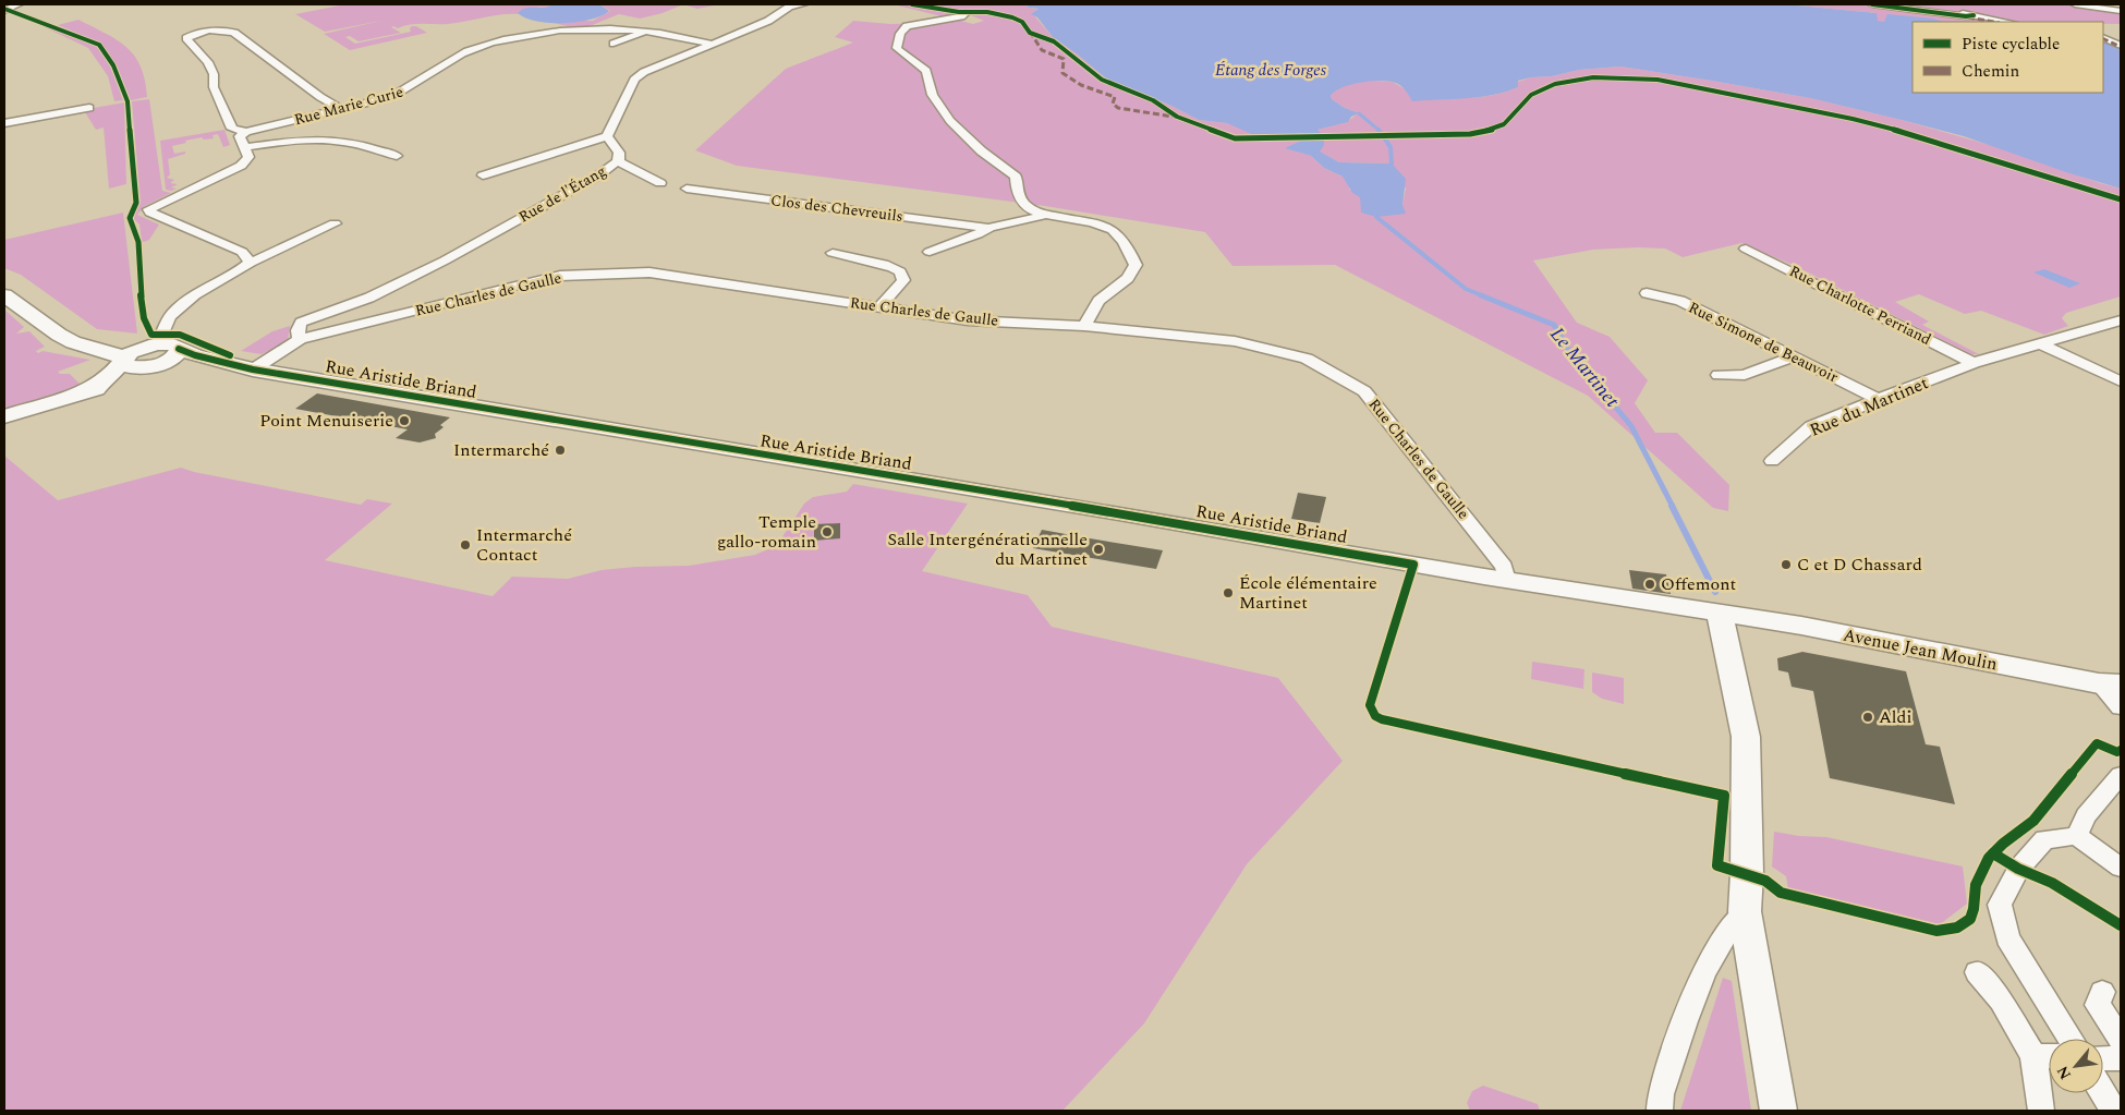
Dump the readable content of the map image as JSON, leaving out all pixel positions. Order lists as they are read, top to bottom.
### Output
{
  "streets": {
    "street": [
      "Rue Marie Curie",
      "Rue de l'Étang",
      "Clos des Chevreuils",
      "Rue Charles de Gaulle",
      "Rue Charlotte Perriand",
      "Rue Simone de Beauvoir",
      "Rue Aristide Briand",
      "Rue du Martinet",
      "Avenue Jean Moulin"
    ]
  },
  "crossings": [
    ["Rue Marie Curie", "Rue de l'Étang"],
    ["Rue de l'Étang", "Rue Charles de Gaulle"],
    ["Rue Charles de Gaulle", "Rue Aristide Briand"],
    ["Rue Charlotte Perriand", "Rue du Martinet"],
    ["Rue Simone de Beauvoir", "Rue du Martinet"],
    ["Rue Aristide Briand", "Avenue Jean Moulin"]
  ],
  "water": ["Étang des Forges", "Le Martinet"],
  "places": [
    "Point Menuiserie",
    "Intermarché",
    "Temple gallo-romain",
    "Intermarché Contact",
    "Salle Intergénérationnelle du Martinet",
    "C et D Chassard",
    "Offemont",
    "École élémentaire Martinet",
    "Aldi"
  ],
  "legend": ["Piste cyclable", "Chemin"],
  "north": "bottom left"
}
